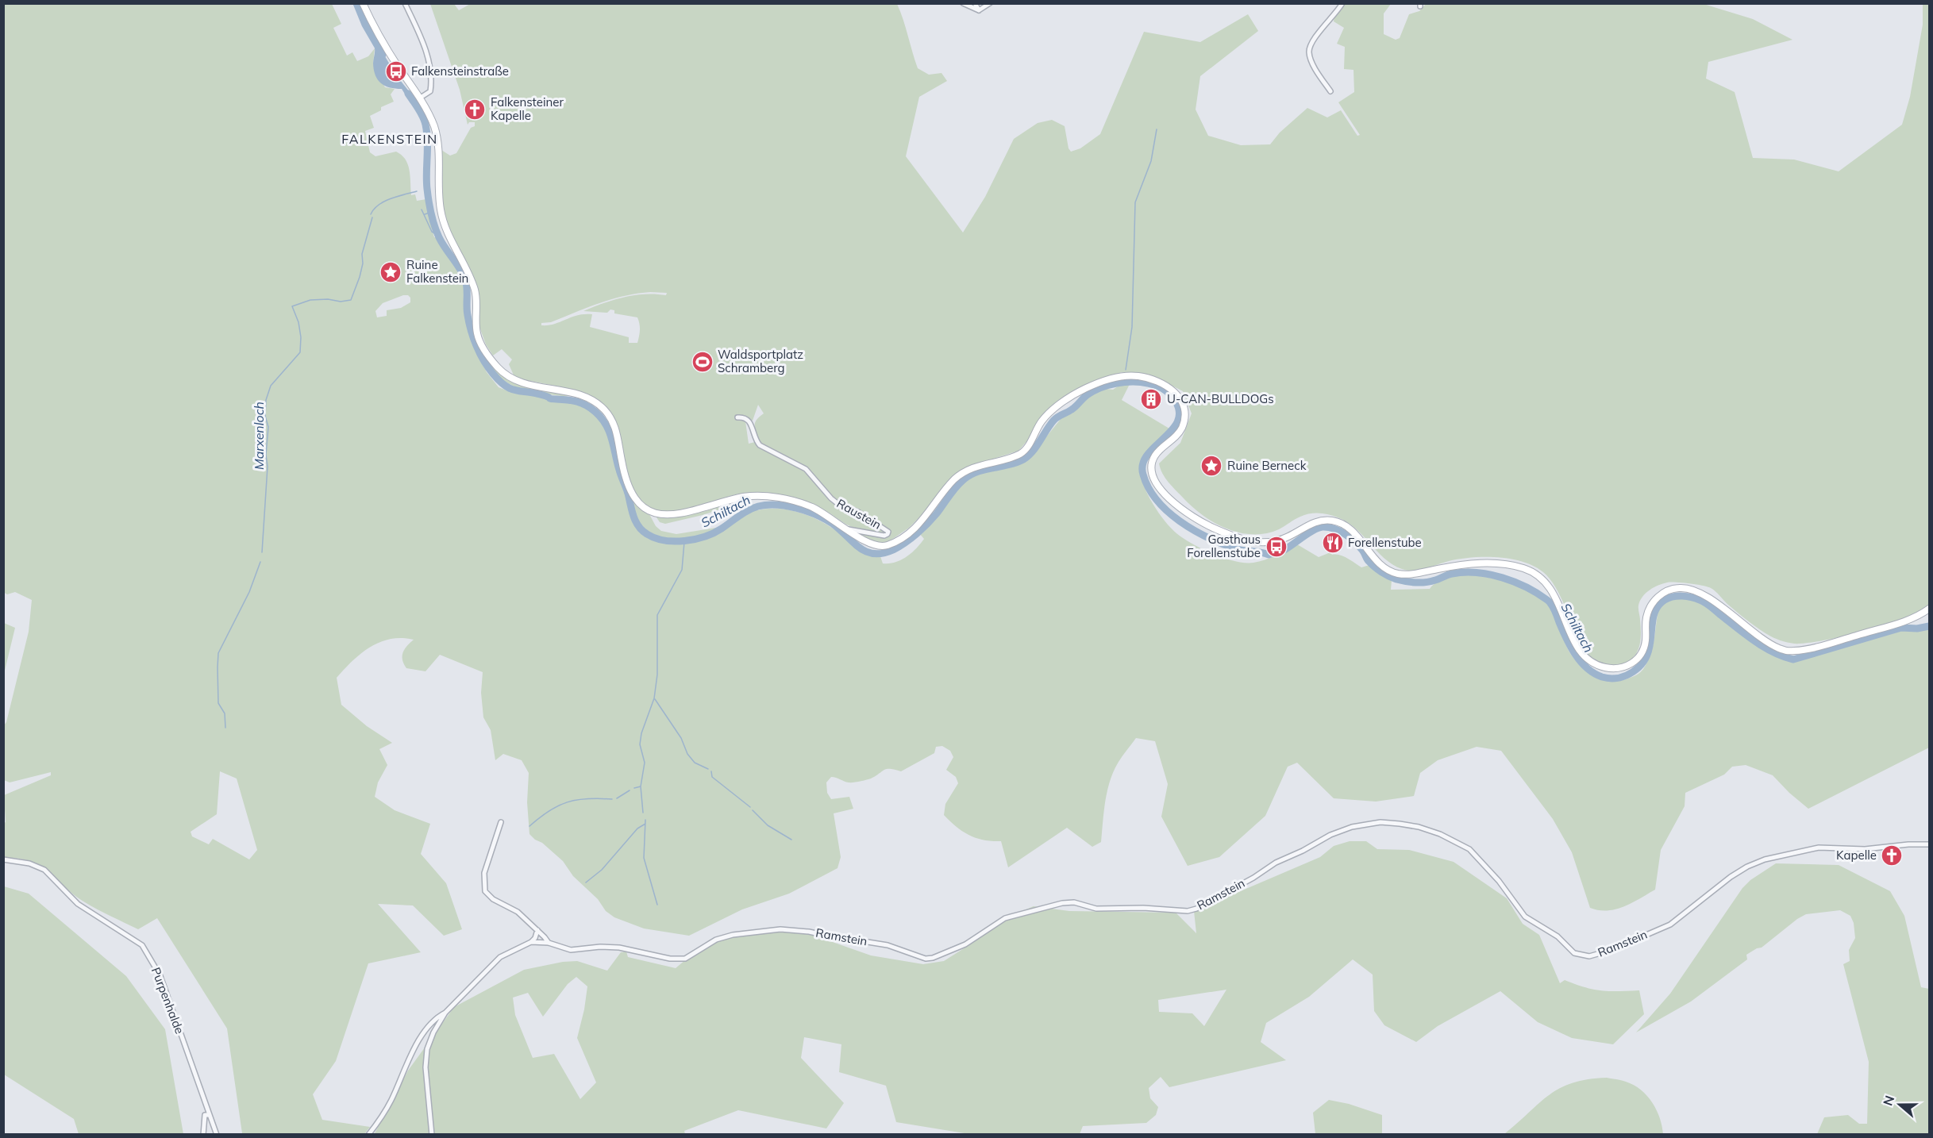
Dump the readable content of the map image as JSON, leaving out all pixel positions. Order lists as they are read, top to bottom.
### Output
{
  "streets": {
    "street": ["Raustein", "Ramstein", "Purpenhalde"]
  },
  "districts": ["FALKENSTEIN"],
  "water": ["Marxenloch", "Schiltach"],
  "places": {
    "bus stop": ["Falkensteinstraße", "Gasthaus Forellenstube"],
    "church": ["Falkensteiner Kapelle", "Kapelle"],
    "place": ["Ruine Falkenstein", "Ruine Berneck"],
    "sports": ["Waldsportplatz Schramberg"],
    "building": ["U-CAN-BULLDOGs"],
    "restaurant": ["Forellenstube"]
  },
  "north": "left"
}
